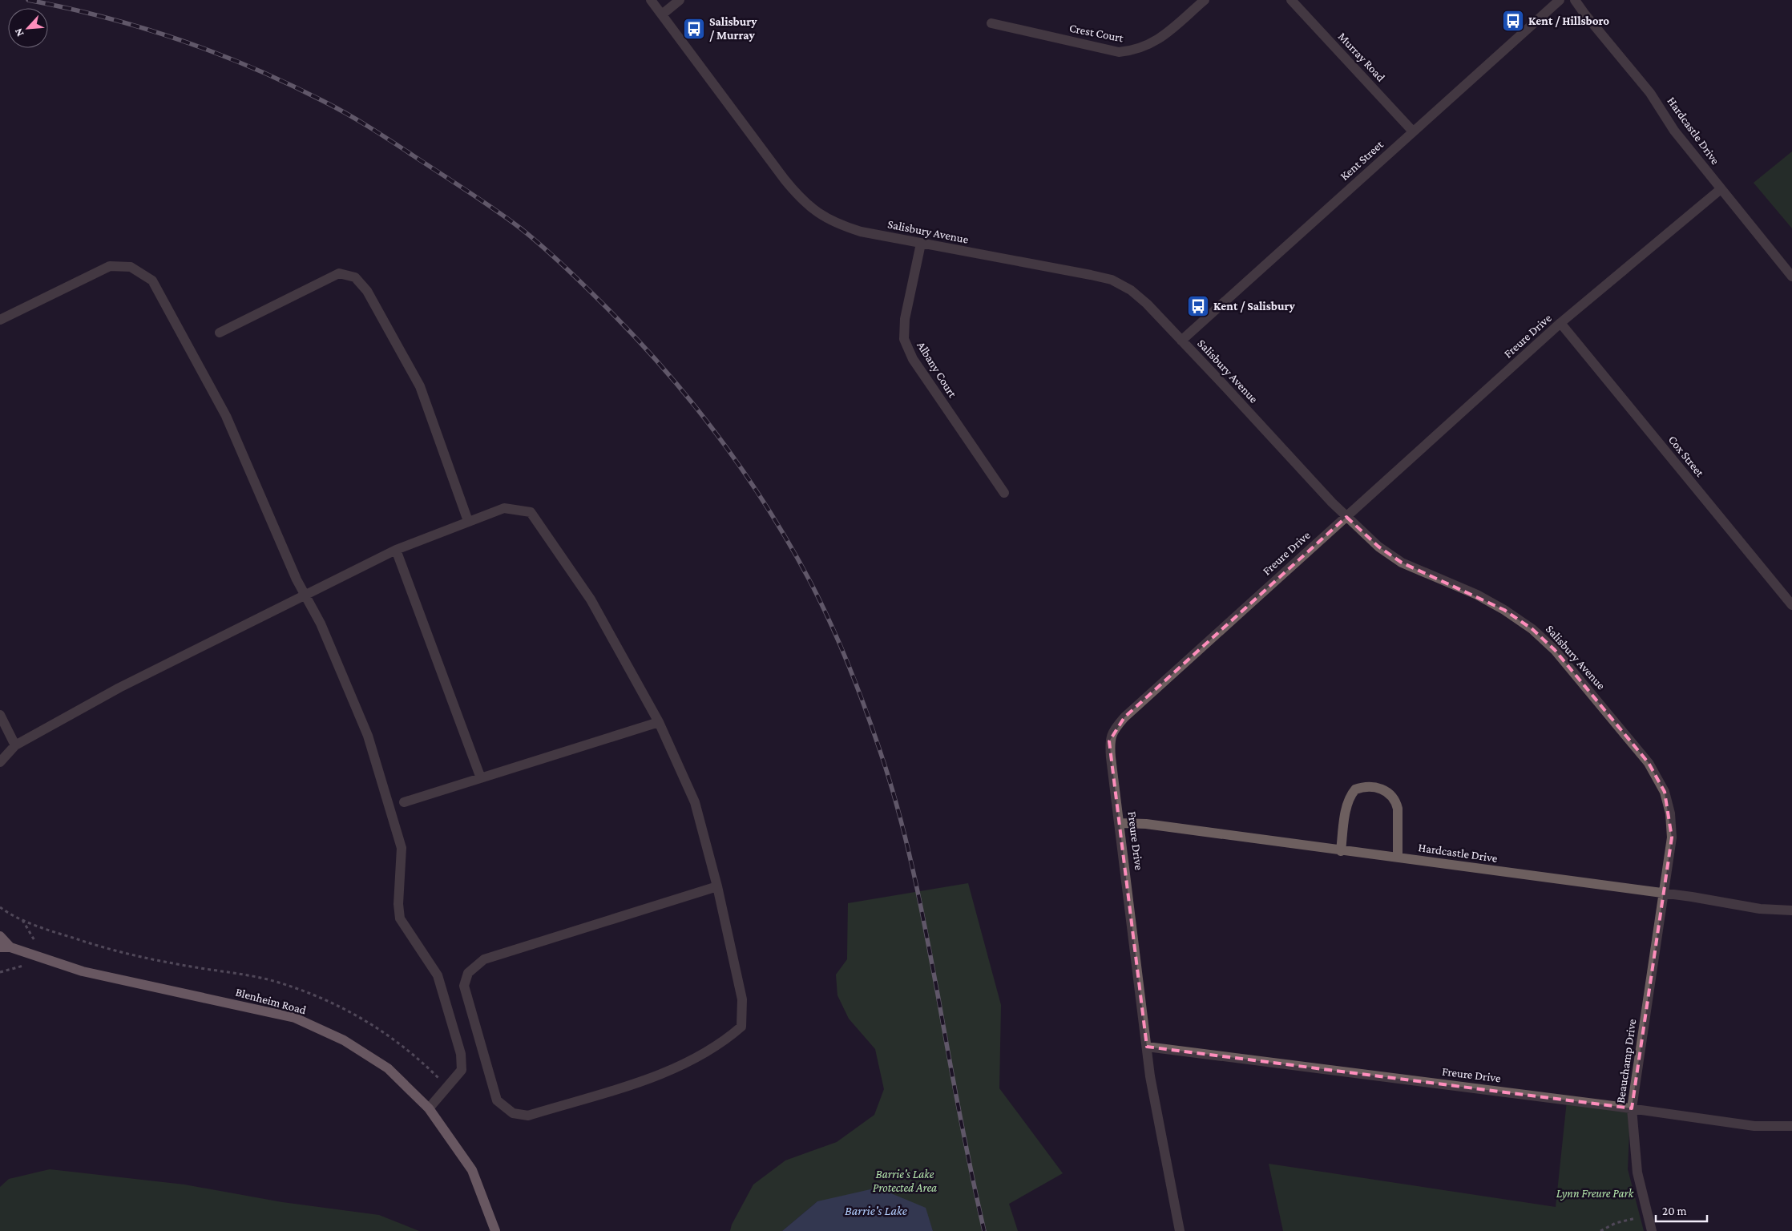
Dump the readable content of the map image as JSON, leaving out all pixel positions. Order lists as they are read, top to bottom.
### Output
{
  "streets": {
    "main road": ["Blenheim Road"],
    "street": [
      "Crest Court",
      "Murray Road",
      "Hardcastle Drive",
      "Kent Street",
      "Salisbury Avenue",
      "Freure Drive",
      "Albany Court",
      "Cox Street",
      "Beauchamp Drive"
    ]
  },
  "crossings": [
    ["Murray Road", "Kent Street"],
    ["Hardcastle Drive", "Salisbury Avenue"],
    ["Hardcastle Drive", "Freure Drive"],
    ["Hardcastle Drive", "Beauchamp Drive"],
    ["Kent Street", "Salisbury Avenue"],
    ["Salisbury Avenue", "Freure Drive"],
    ["Salisbury Avenue", "Albany Court"],
    ["Salisbury Avenue", "Beauchamp Drive"],
    ["Freure Drive", "Cox Street"],
    ["Freure Drive", "Beauchamp Drive"]
  ],
  "water": ["Barrie's Lake"],
  "parks": ["Barrie's Lake Protected Area", "Lynn Freure Park"],
  "places": {
    "bus stop": ["Kent / Hillsboro", "Salisbury / Murray", "Kent / Salisbury"]
  },
  "scale_bar": "20 m",
  "north": "bottom left"
}
